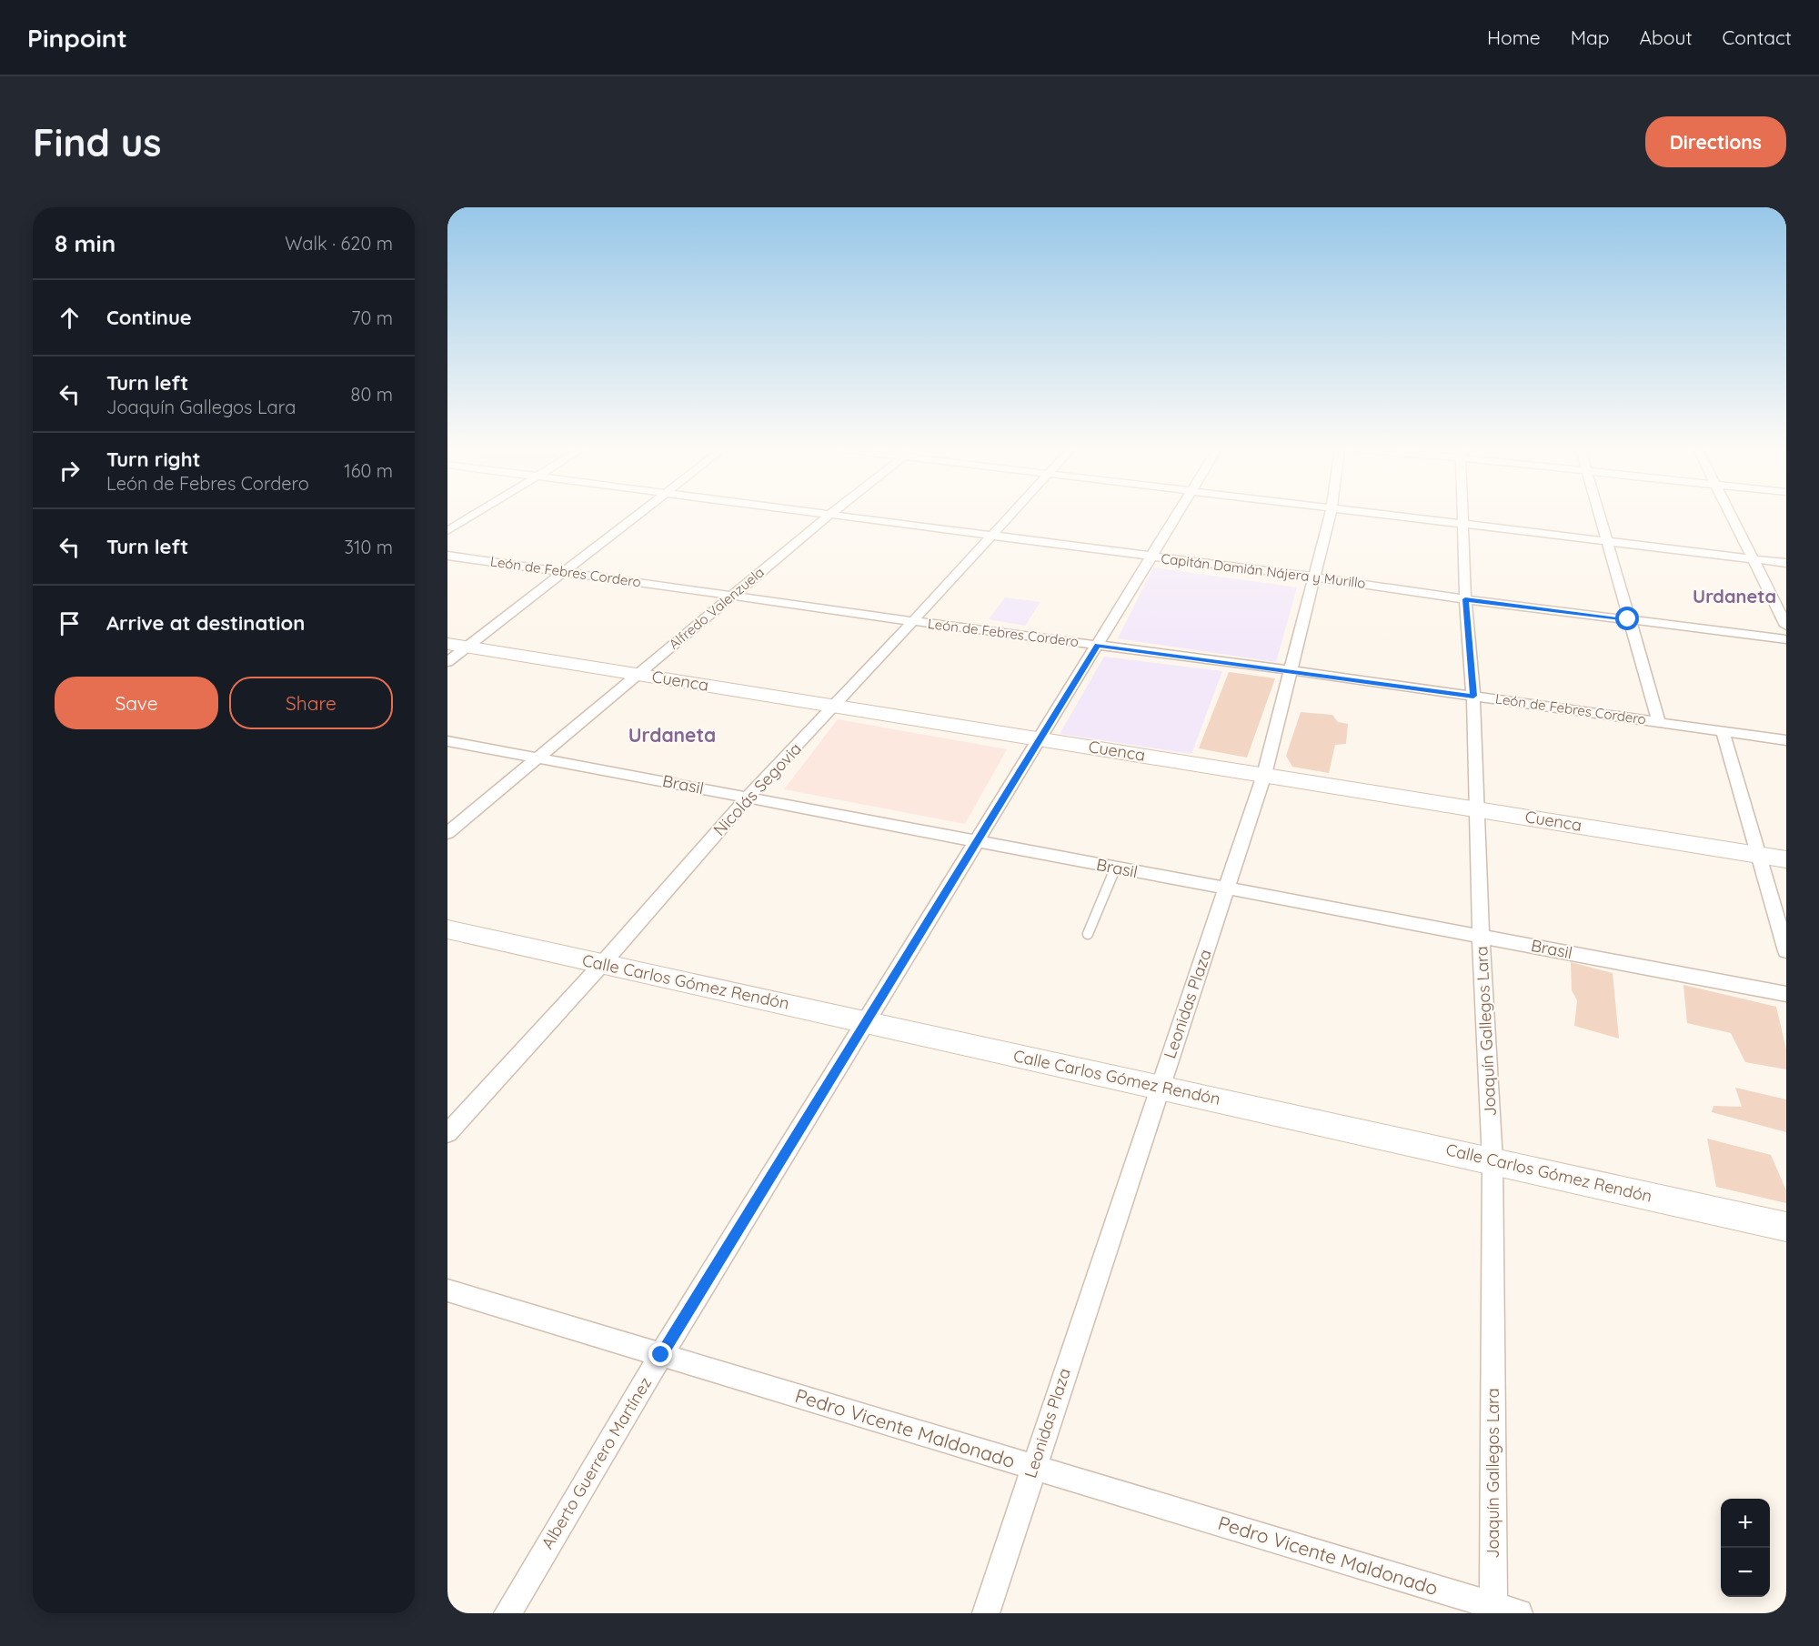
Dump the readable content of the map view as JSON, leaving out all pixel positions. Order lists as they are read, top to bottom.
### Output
{
  "streets": {
    "main road": ["Cuenca", "Calle Carlos Gómez Rendón"],
    "street": [
      "Capitán Damián Nájera y Murillo",
      "León de Febres Cordero",
      "Alfredo Valenzuela",
      "Brasil",
      "Nicolás Segovia",
      "Leonidas Plaza",
      "Joaquín Gallegos Lara",
      "Pedro Vicente Maldonado",
      "Alberto Guerrero Martínez"
    ]
  },
  "crossings": [
    ["Capitán Damián Nájera y Murillo", "Alfredo Valenzuela"],
    ["Capitán Damián Nájera y Murillo", "Nicolás Segovia"],
    ["Capitán Damián Nájera y Murillo", "Leonidas Plaza"],
    ["Capitán Damián Nájera y Murillo", "Joaquín Gallegos Lara"],
    ["Capitán Damián Nájera y Murillo", "Alberto Guerrero Martínez"],
    ["León de Febres Cordero", "Alfredo Valenzuela"],
    ["León de Febres Cordero", "Nicolás Segovia"],
    ["León de Febres Cordero", "Leonidas Plaza"],
    ["León de Febres Cordero", "Joaquín Gallegos Lara"],
    ["León de Febres Cordero", "Alberto Guerrero Martínez"],
    ["Alfredo Valenzuela", "Cuenca"],
    ["Alfredo Valenzuela", "Brasil"],
    ["Cuenca", "Nicolás Segovia"],
    ["Cuenca", "Leonidas Plaza"],
    ["Cuenca", "Joaquín Gallegos Lara"],
    ["Cuenca", "Alberto Guerrero Martínez"],
    ["Brasil", "Nicolás Segovia"],
    ["Brasil", "Leonidas Plaza"],
    ["Brasil", "Joaquín Gallegos Lara"],
    ["Brasil", "Alberto Guerrero Martínez"],
    ["Nicolás Segovia", "Calle Carlos Gómez Rendón"],
    ["Calle Carlos Gómez Rendón", "Leonidas Plaza"],
    ["Calle Carlos Gómez Rendón", "Joaquín Gallegos Lara"],
    ["Calle Carlos Gómez Rendón", "Alberto Guerrero Martínez"],
    ["Leonidas Plaza", "Pedro Vicente Maldonado"],
    ["Joaquín Gallegos Lara", "Pedro Vicente Maldonado"],
    ["Pedro Vicente Maldonado", "Alberto Guerrero Martínez"]
  ],
  "districts": ["Urdaneta", "Urdaneta"],
  "page": {
    "header": "Pinpoint",
    "nav": [
      "Home",
      "Map",
      "About",
      "Contact"
    ],
    "buttons": [
      "Directions",
      ["Save", "Share"]
    ],
    "title": "Find us",
    "heading": ["8 min", "Walk · 620 m"],
    "list": [
      ["Continue", "70 m"],
      ["Turn left", "Joaquín Gallegos Lara", "80 m"],
      ["Turn right", "León de Febres Cordero", "160 m"],
      ["Turn left", "310 m"],
      "Arrive at destination"
    ],
    "map_buttons": ["+", "−"]
  }
}
